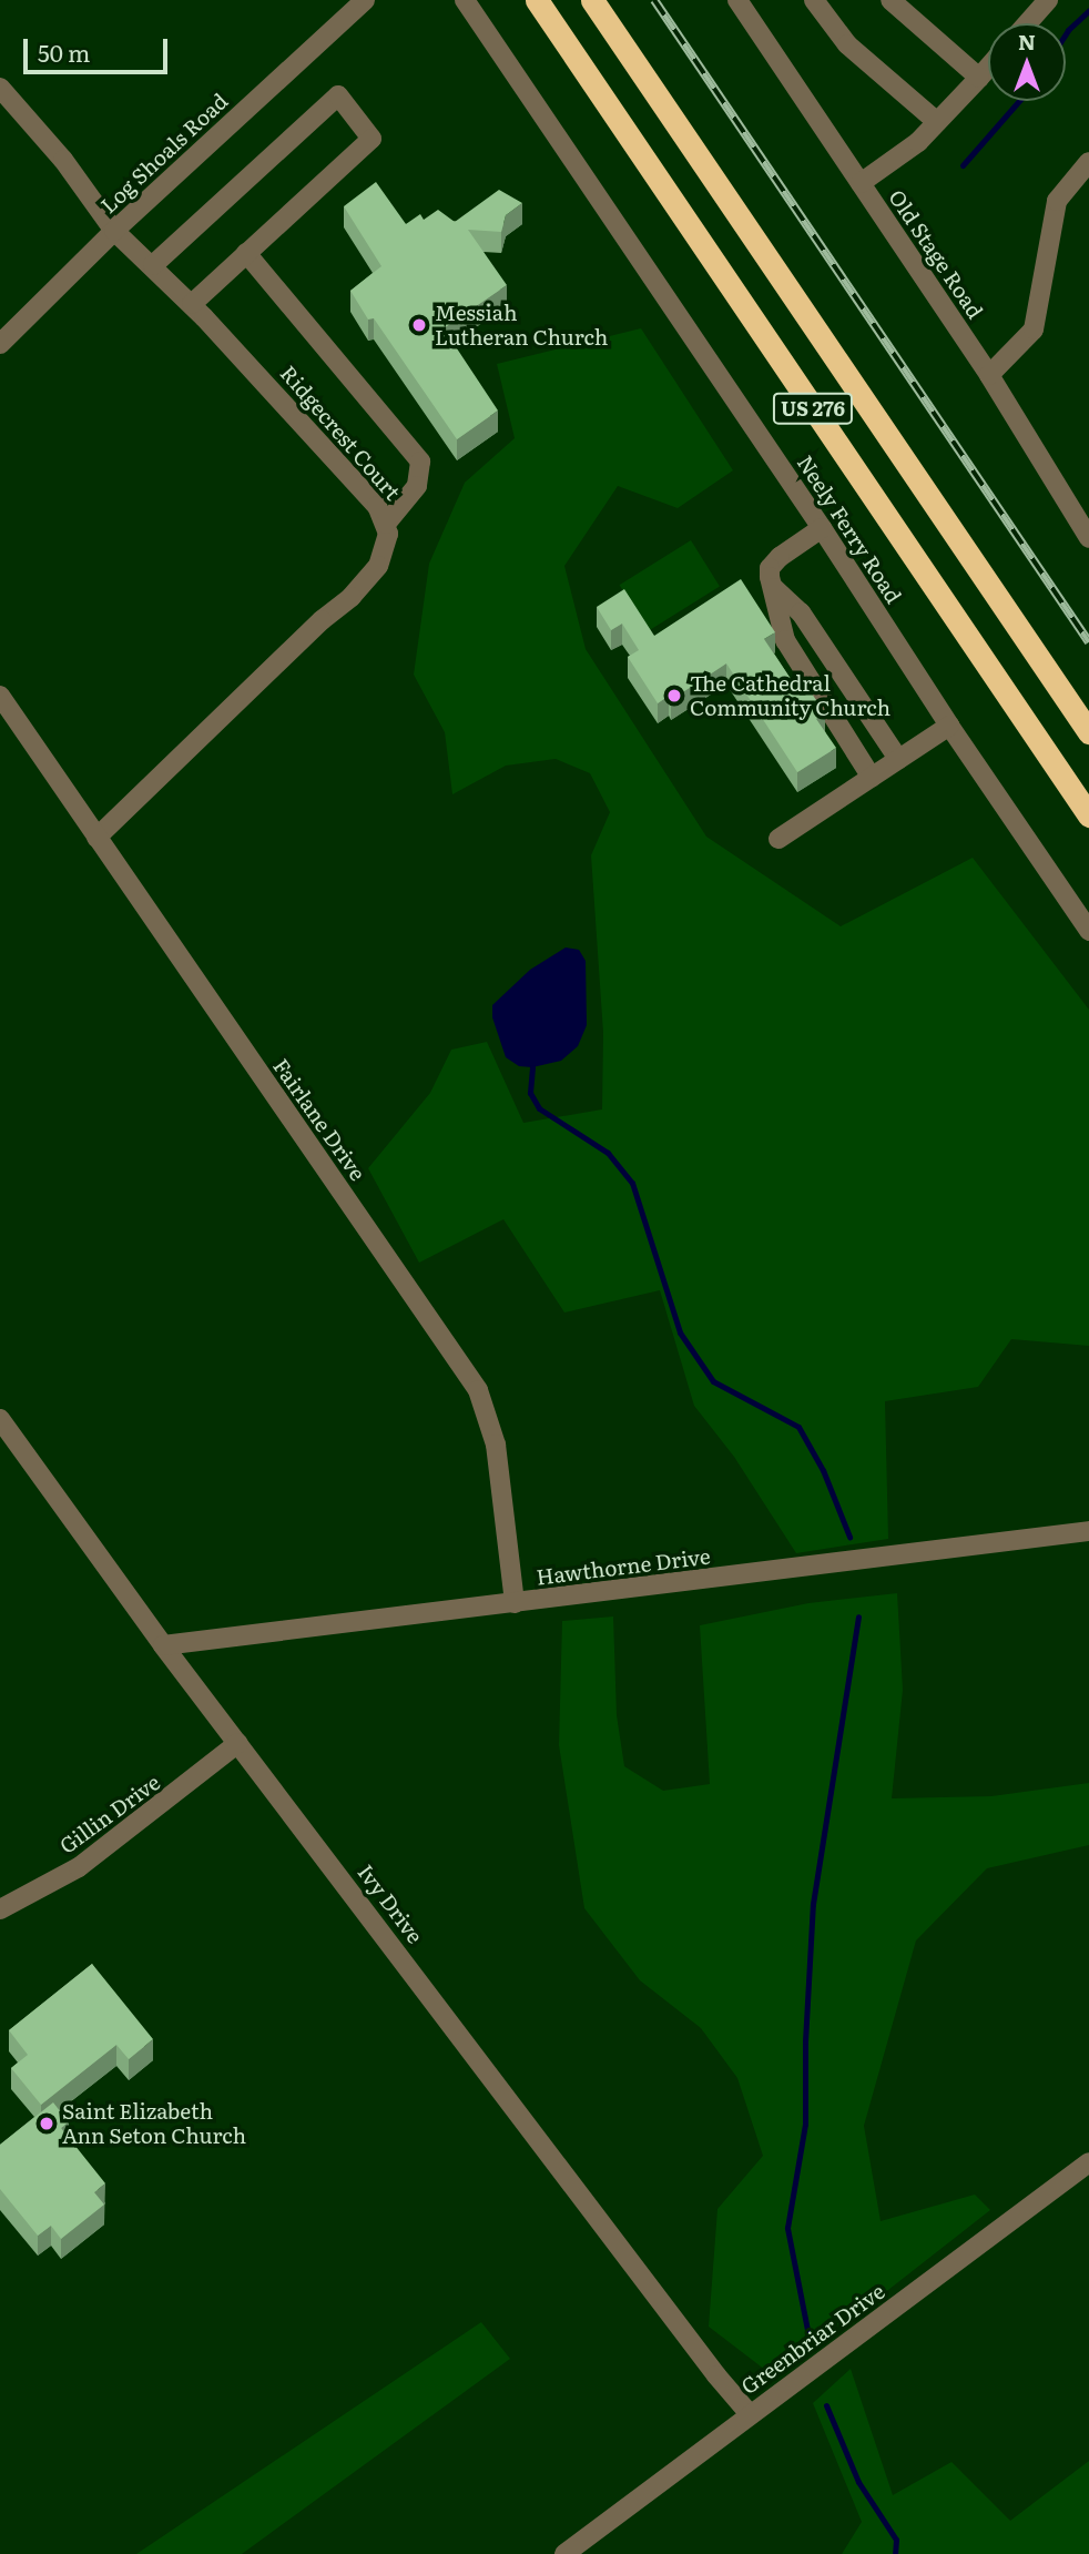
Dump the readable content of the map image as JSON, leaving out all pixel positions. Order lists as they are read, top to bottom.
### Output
{
  "streets": {
    "highway": ["US 276"],
    "street": [
      "Log Shoals Road",
      "Old Stage Road",
      "Ridgecrest Court",
      "Neely Ferry Road",
      "Fairlane Drive",
      "Hawthorne Drive",
      "Gillin Drive",
      "Ivy Drive",
      "Greenbriar Drive"
    ]
  },
  "crossings": [
    ["Log Shoals Road", "Ridgecrest Court"],
    ["Ridgecrest Court", "Fairlane Drive"],
    ["Fairlane Drive", "Hawthorne Drive"],
    ["Hawthorne Drive", "Ivy Drive"],
    ["Gillin Drive", "Ivy Drive"],
    ["Ivy Drive", "Greenbriar Drive"]
  ],
  "places": ["Messiah Lutheran Church", "The Cathedral Community Church", "Saint Elizabeth Ann Seton Church"],
  "scale_bar": "50 m",
  "north": "top"
}
